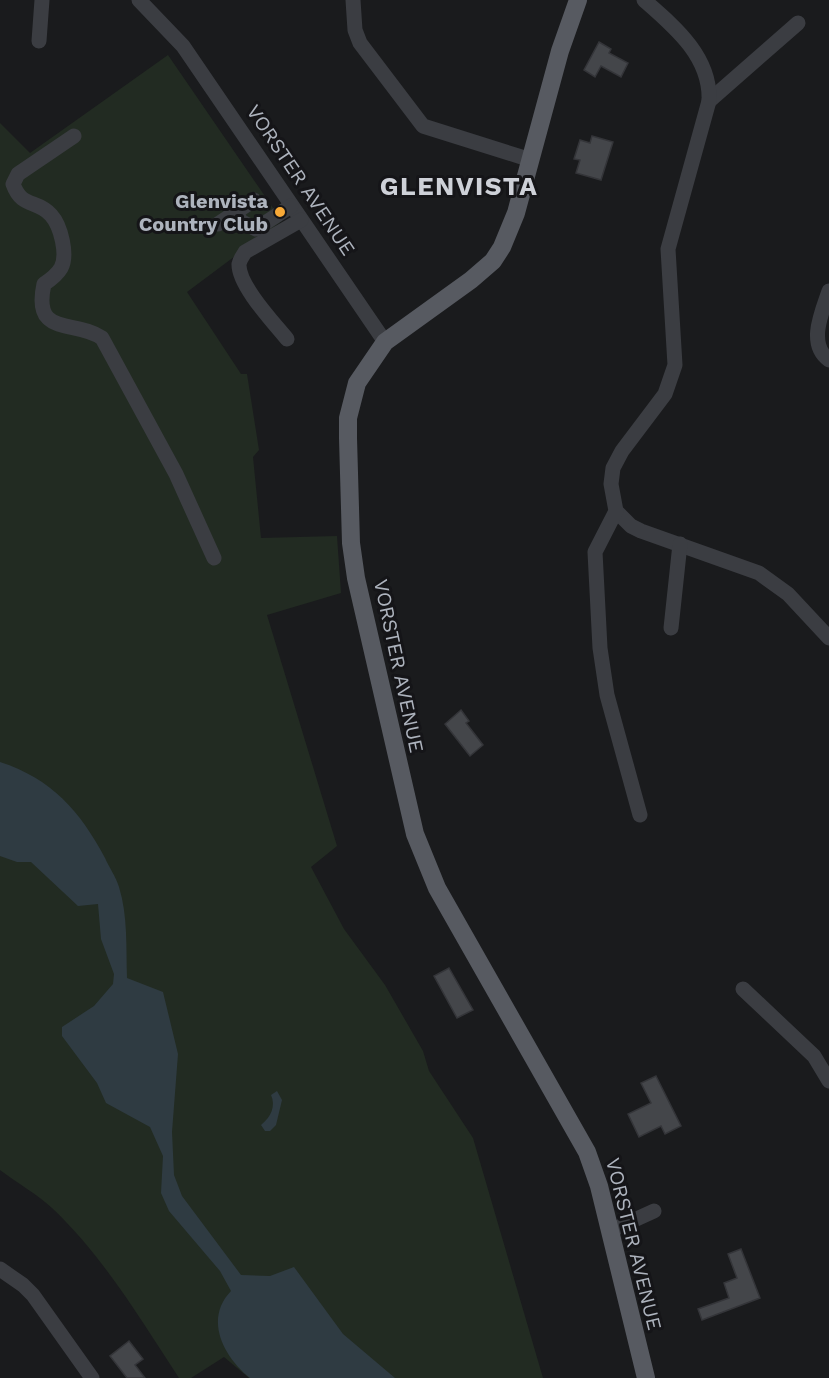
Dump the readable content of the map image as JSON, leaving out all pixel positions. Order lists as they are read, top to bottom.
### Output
{
  "streets": {
    "main road": ["VORSTER AVENUE"]
  },
  "districts": ["GLENVISTA"],
  "places": ["Glenvista Country Club"]
}
